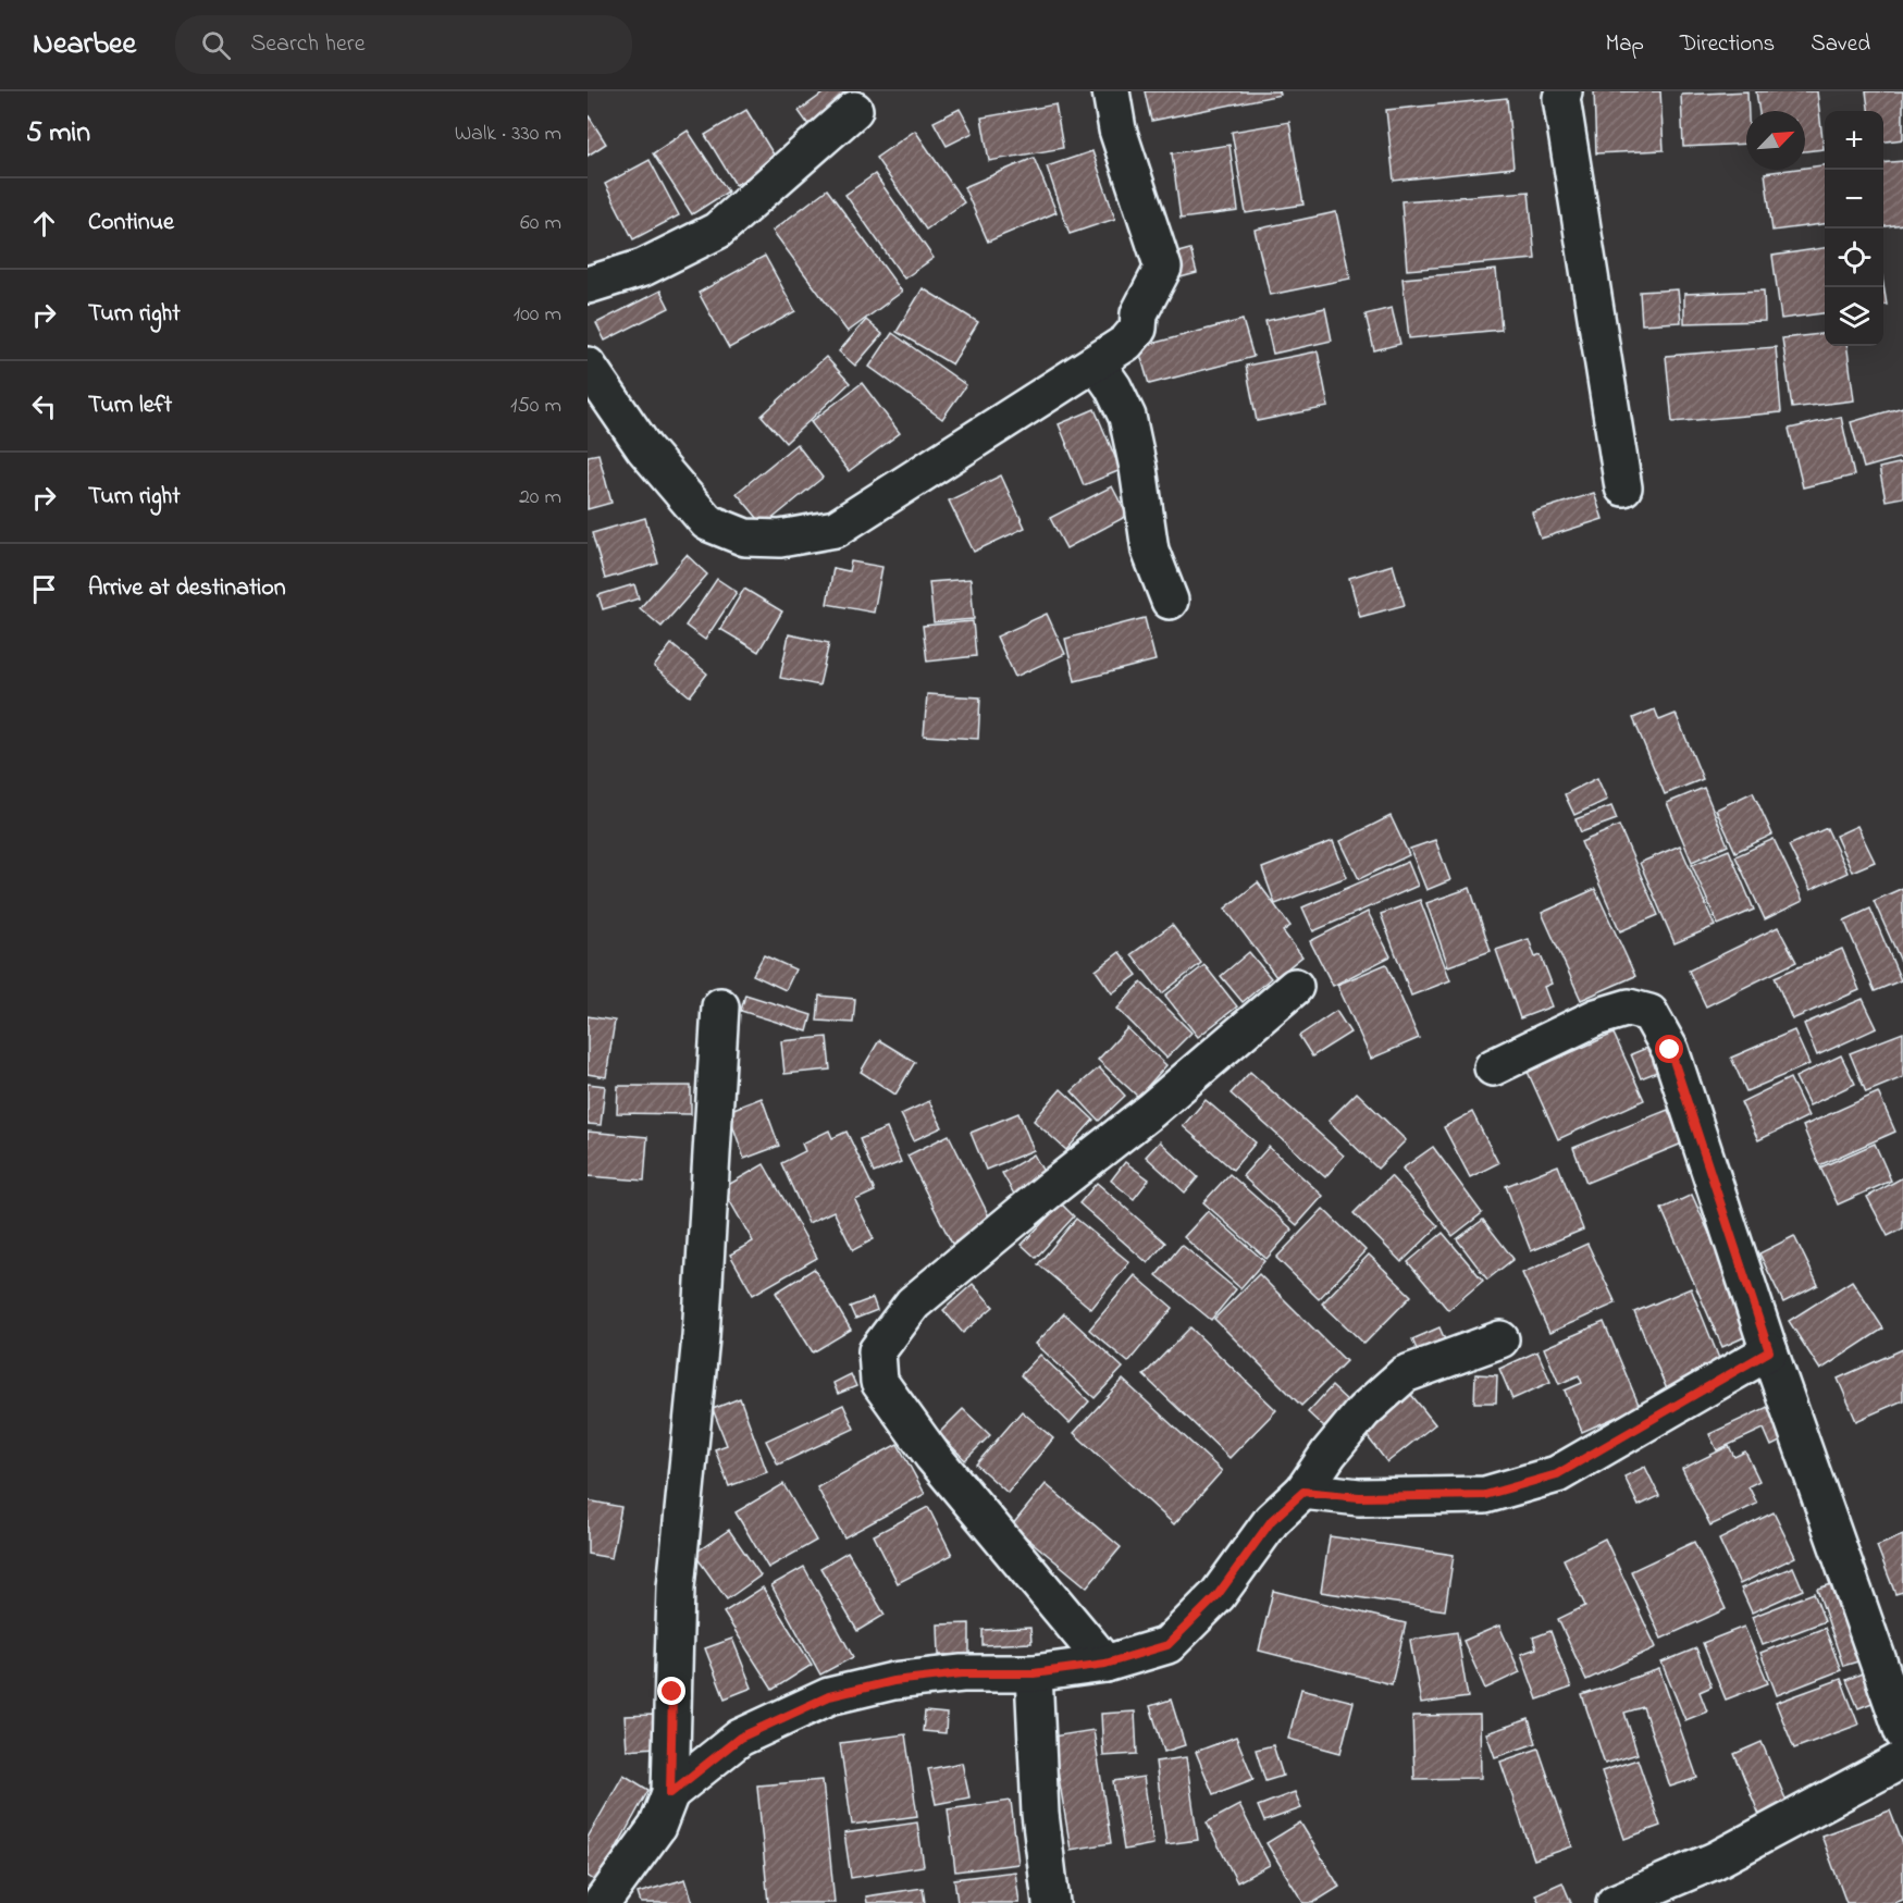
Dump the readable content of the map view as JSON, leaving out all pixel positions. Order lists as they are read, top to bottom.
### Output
{
  "north": "top right",
  "page": {
    "header": "Nearbee",
    "search": "Search here",
    "nav": ["Map", "Directions", "Saved"],
    "heading": ["5 min", "Walk · 330 m"],
    "map_buttons": ["+", "−"],
    "list": [
      ["Continue", "60 m"],
      ["Turn right", "100 m"],
      ["Turn left", "150 m"],
      ["Turn right", "20 m"],
      "Arrive at destination"
    ]
  }
}
